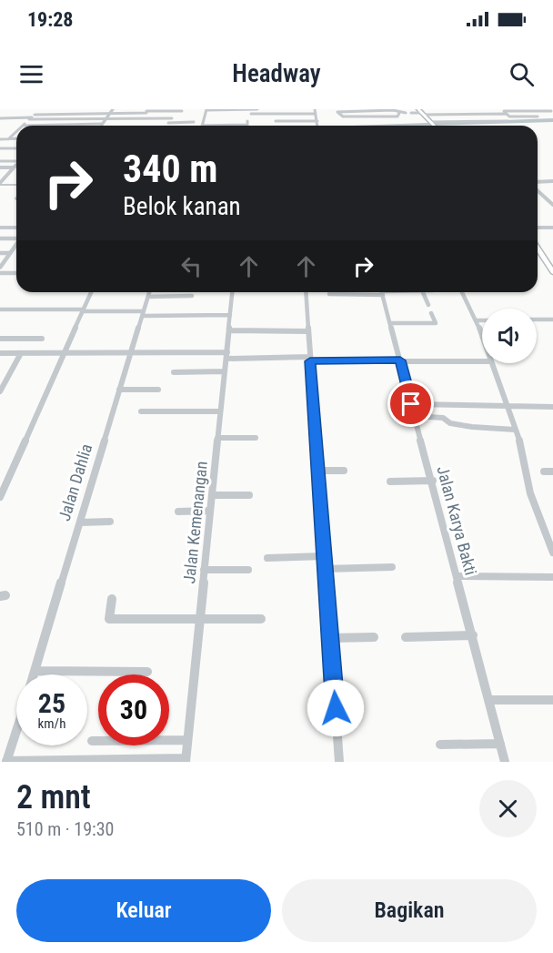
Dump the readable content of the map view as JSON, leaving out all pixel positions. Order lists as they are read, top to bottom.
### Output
{
  "streets": {
    "street": ["Jalan Dahlia", "Jalan Karya Bakti", "Jalan Kemenangan"]
  },
  "page": {
    "status": "19:28",
    "header": "Headway",
    "turn": ["340 m", "Belok kanan"],
    "speed": "25 km/h",
    "limit": "30",
    "heading": ["2 mnt", "510 m · 19:30"],
    "buttons": ["Keluar", "Bagikan"]
  }
}
